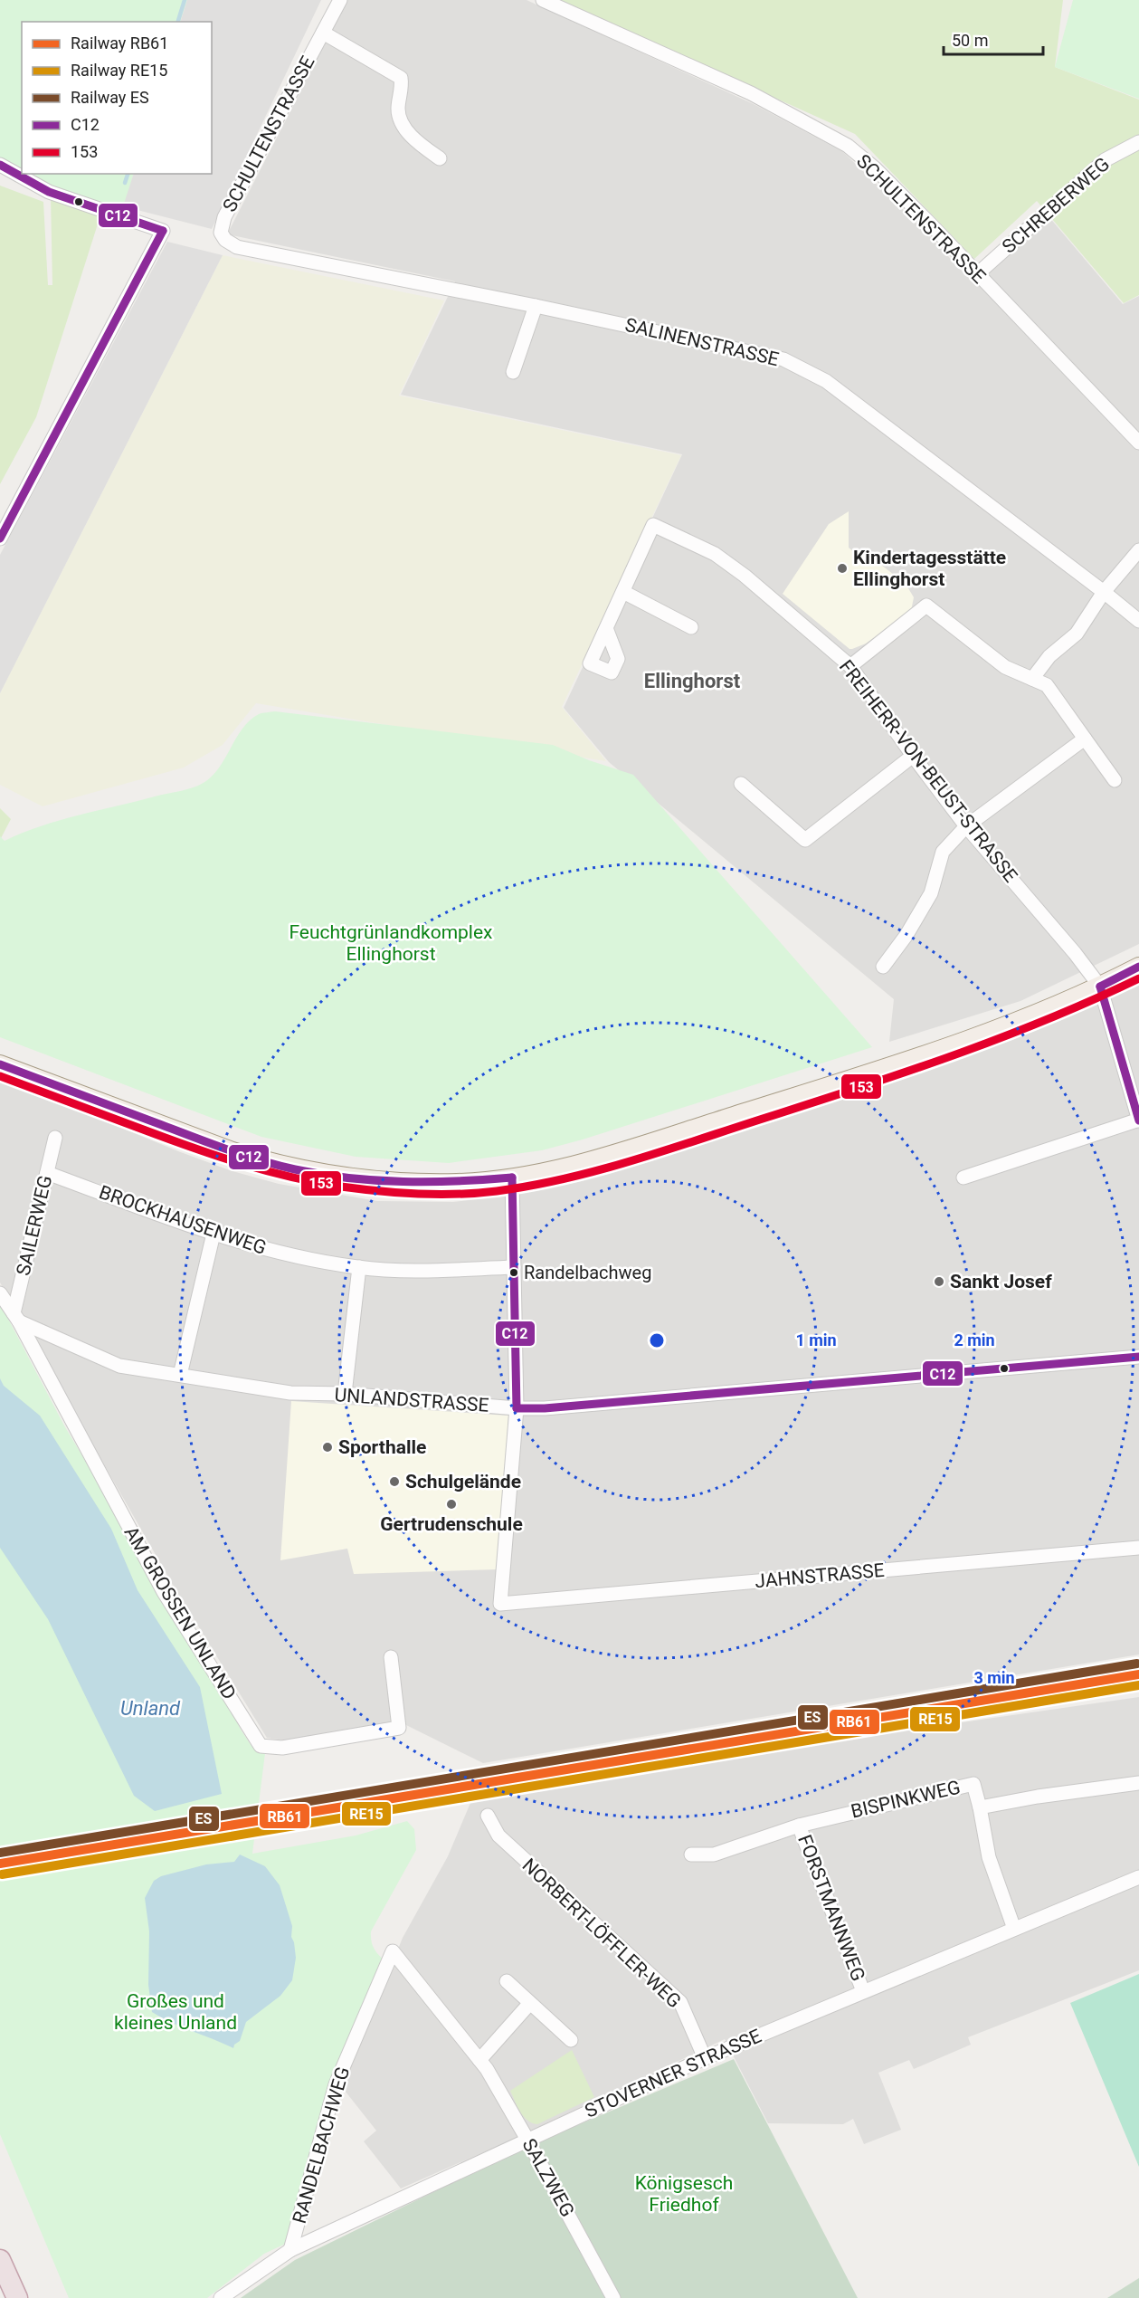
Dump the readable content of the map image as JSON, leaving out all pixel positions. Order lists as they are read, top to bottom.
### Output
{
  "streets": {
    "street": [
      "SCHULTENSTRASSE",
      "SCHREBERWEG",
      "SALINENSTRASSE",
      "FREIHERR-VON-BEUST-STRASSE",
      "BROCKHAUSENWEG",
      "SAILERWEG",
      "UNLANDSTRASSE",
      "JAHNSTRASSE",
      "AM GROSSEN UNLAND",
      "BISPINKWEG",
      "FORSTMANNWEG",
      "NORBERT-LÖFFLER-WEG",
      "STOVERNER STRASSE",
      "RANDELBACHWEG",
      "SALZWEG"
    ]
  },
  "crossings": [
    ["SCHULTENSTRASSE", "SCHREBERWEG"],
    ["SCHULTENSTRASSE", "SALINENSTRASSE"],
    ["BROCKHAUSENWEG", "SAILERWEG"],
    ["SAILERWEG", "UNLANDSTRASSE"],
    ["SAILERWEG", "AM GROSSEN UNLAND"],
    ["UNLANDSTRASSE", "JAHNSTRASSE"],
    ["UNLANDSTRASSE", "AM GROSSEN UNLAND"],
    ["BISPINKWEG", "FORSTMANNWEG"],
    ["FORSTMANNWEG", "STOVERNER STRASSE"],
    ["NORBERT-LÖFFLER-WEG", "STOVERNER STRASSE"],
    ["STOVERNER STRASSE", "RANDELBACHWEG"],
    ["STOVERNER STRASSE", "SALZWEG"],
    ["RANDELBACHWEG", "SALZWEG"]
  ],
  "districts": ["Ellinghorst"],
  "water": ["Unland"],
  "parks": ["Feuchtgrünlandkomplex Ellinghorst", "Großes und kleines Unland", "Königsesch Friedhof"],
  "places": [
    "Kindertagesstätte Ellinghorst",
    "Randelbachweg",
    "Sankt Josef",
    "Sporthalle",
    "Schulgelände",
    "Gertrudenschule"
  ],
  "lines": [
    "transit line C12",
    "transit line 153",
    "rail line ES",
    "rail line RB61",
    "rail line RE15"
  ],
  "legend": [
    "Railway RB61",
    "Railway RE15",
    "Railway ES",
    "C12",
    "153"
  ],
  "scale_bar": "50 m",
  "rings": ["1 min", "2 min", "3 min"]
}
